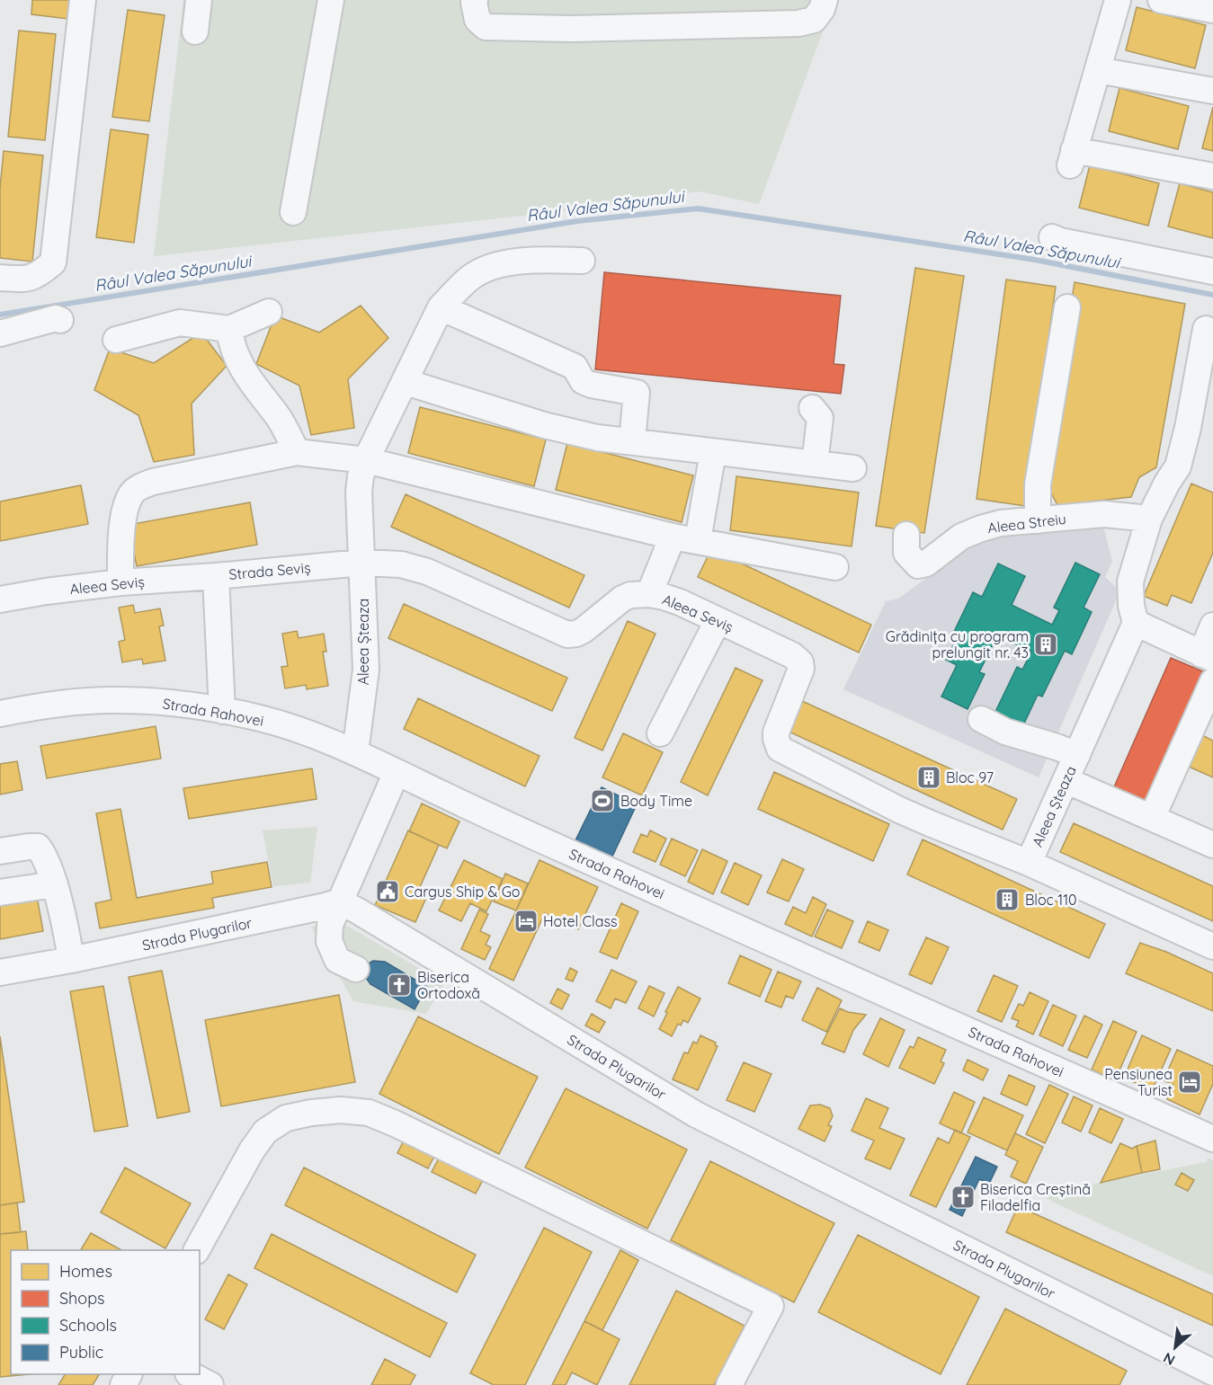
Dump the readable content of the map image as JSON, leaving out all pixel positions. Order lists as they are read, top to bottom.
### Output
{
  "streets": {
    "street": [
      "Aleea Streiu",
      "Strada Seviș",
      "Aleea Seviș",
      "Aleea Șteaza",
      "Strada Rahovei",
      "Strada Plugarilor"
    ]
  },
  "crossings": [
    ["Strada Seviș", "Aleea Seviș"],
    ["Strada Seviș", "Aleea Șteaza"],
    ["Strada Seviș", "Strada Rahovei"],
    ["Aleea Seviș", "Aleea Șteaza"],
    ["Aleea Șteaza", "Strada Rahovei"]
  ],
  "water": ["Râul Valea Săpunului"],
  "places": {
    "building": ["Grădinița cu program prelungit nr. 43", "Bloc 97", "Bloc 110"],
    "sports": ["Body Time"],
    "public building": ["Cargus Ship & Go"],
    "hotel": ["Hotel Class", "Pensiunea Turist"],
    "church": ["Biserica Ortodoxă", "Biserica Creștină Filadelfia"]
  },
  "legend": [
    "Homes",
    "Shops",
    "Schools",
    "Public"
  ],
  "north": "bottom left"
}
